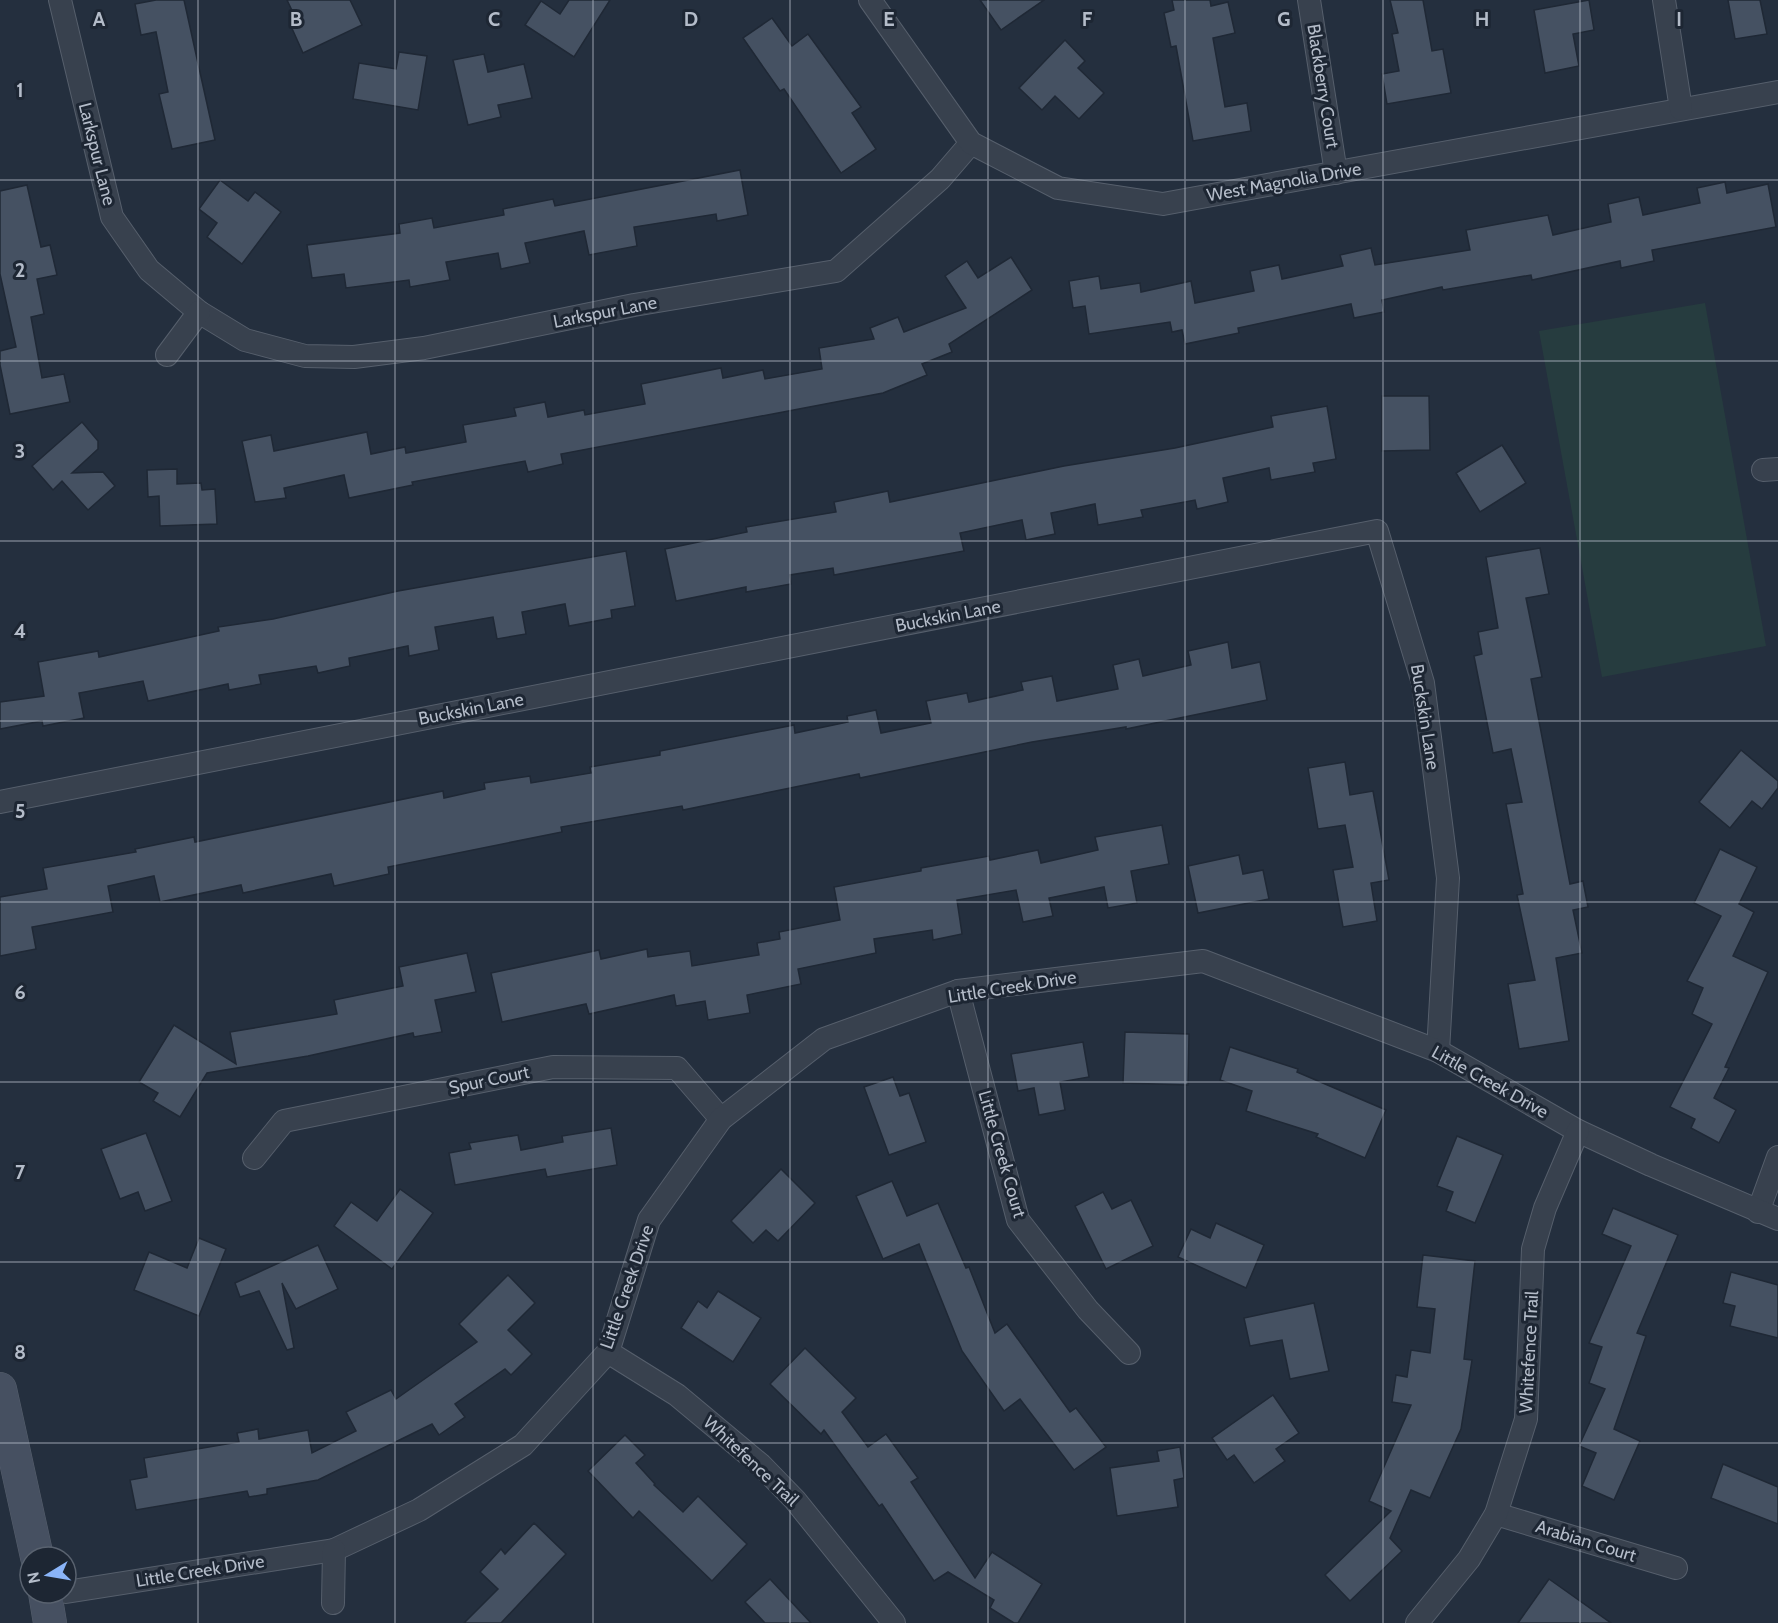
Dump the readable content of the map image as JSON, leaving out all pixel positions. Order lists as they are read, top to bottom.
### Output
{
  "streets": {
    "street": [
      "Blackberry Court",
      "Larkspur Lane",
      "West Magnolia Drive",
      "Buckskin Lane",
      "Little Creek Drive",
      "Spur Court",
      "Little Creek Court",
      "Whitefence Trail",
      "Arabian Court"
    ]
  },
  "crossings": [
    ["Blackberry Court", "West Magnolia Drive"],
    ["Larkspur Lane", "West Magnolia Drive"],
    ["Buckskin Lane", "Little Creek Drive"],
    ["Little Creek Drive", "Spur Court"],
    ["Little Creek Drive", "Little Creek Court"],
    ["Little Creek Drive", "Whitefence Trail"],
    ["Whitefence Trail", "Arabian Court"]
  ],
  "north": "left",
  "grid": {
    "columns": [
      "A",
      "B",
      "C",
      "D",
      "E",
      "F",
      "G",
      "H",
      "I"
    ],
    "rows": [
      "1",
      "2",
      "3",
      "4",
      "5",
      "6",
      "7",
      "8"
    ]
  }
}
